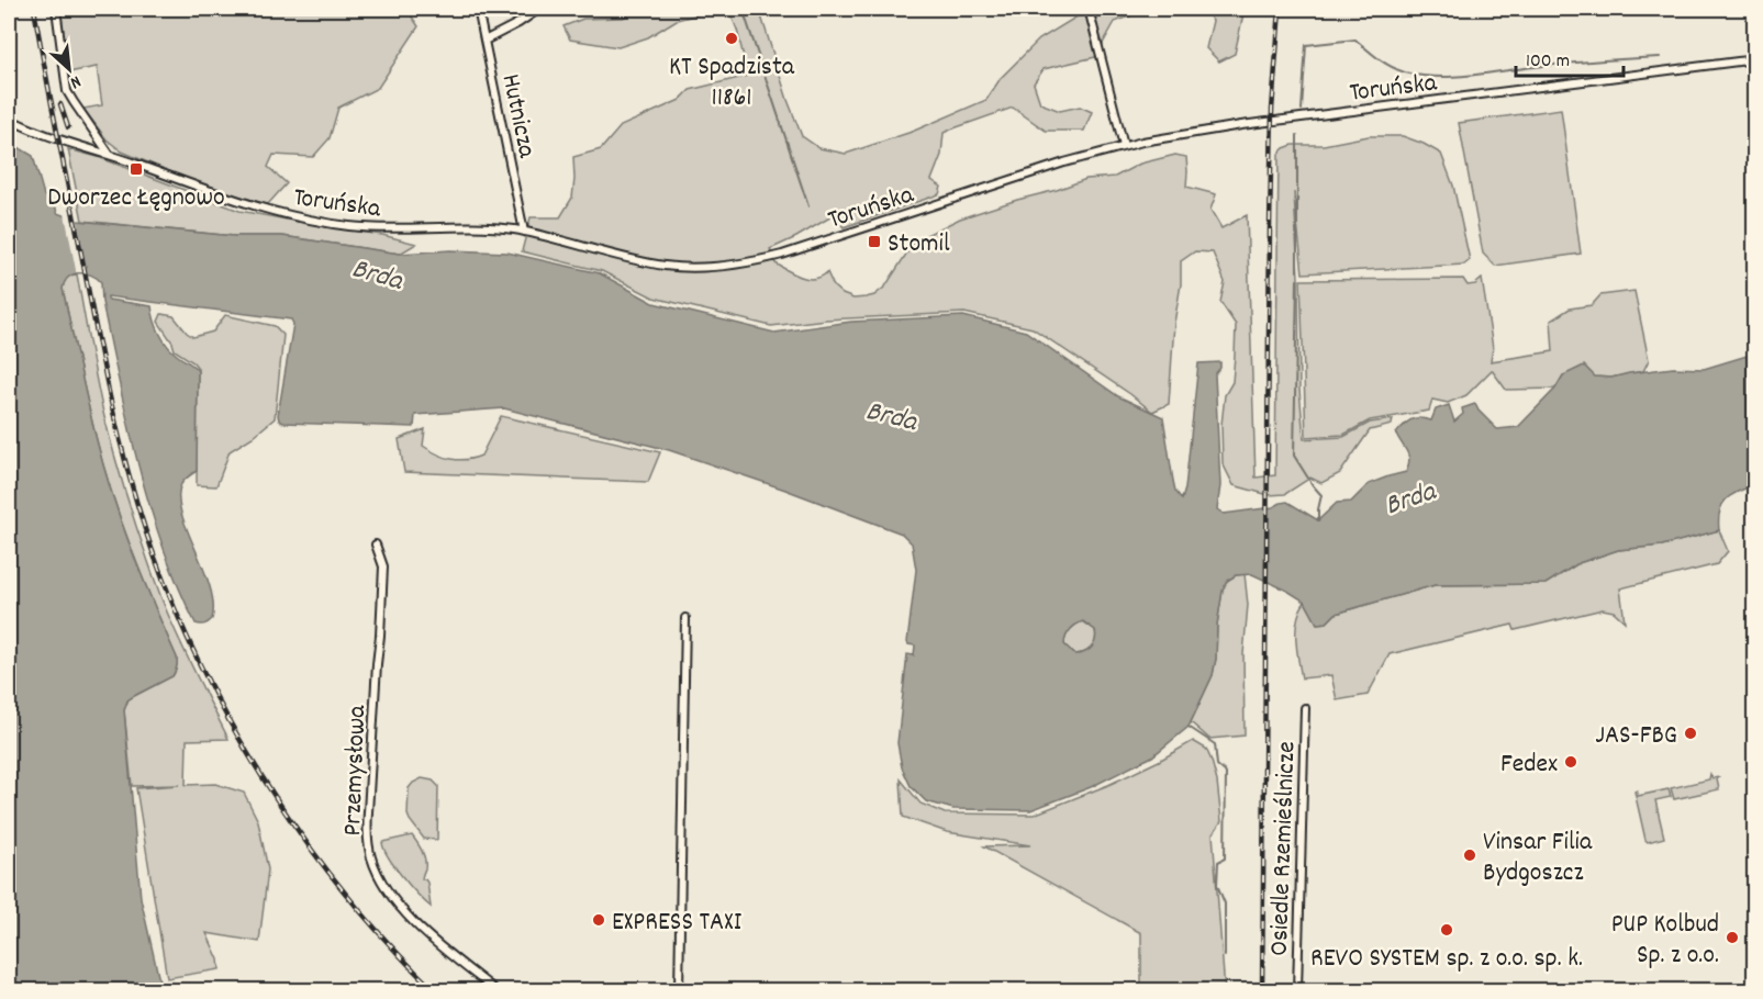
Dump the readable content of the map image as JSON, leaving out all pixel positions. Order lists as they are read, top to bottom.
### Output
{
  "streets": {
    "street": [
      "Toruńska",
      "Hutnicza",
      "Przemysłowa",
      "Osiedle Rzemieślnicze"
    ]
  },
  "crossings": [
    ["Toruńska", "Hutnicza"]
  ],
  "water": ["Brda"],
  "places": {
    "other": [
      "KT Spadzista 11861",
      "JAS-FBG",
      "Fedex",
      "Vinsar Filia Bydgoszcz",
      "EXPRESS TAXI",
      "REVO SYSTEM sp. z o.o. sp. k.",
      "PUP Kolbud Sp. z o.o."
    ],
    "transit": ["Dworzec Łęgnowo", "Stomil"]
  },
  "scale_bar": "100 m",
  "north": "bottom right"
}
